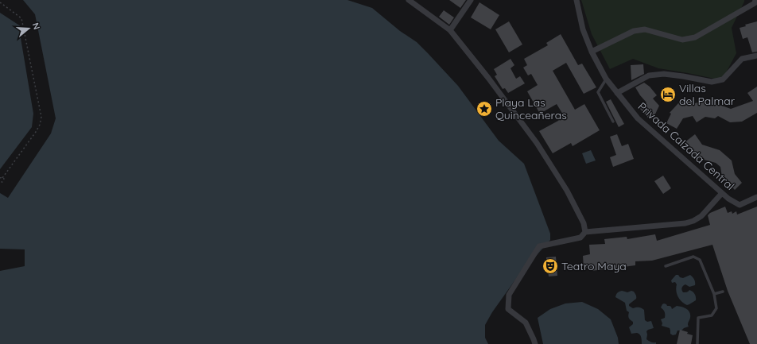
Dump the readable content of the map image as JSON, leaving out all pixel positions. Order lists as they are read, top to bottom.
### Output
{
  "streets": {
    "street": ["Privada Calzada Central"]
  },
  "places": {
    "hotel": ["Villas del Palmar"],
    "place": ["Playa Las Quinceañeras"],
    "theatre": ["Teatro Maya"]
  },
  "north": "right"
}
